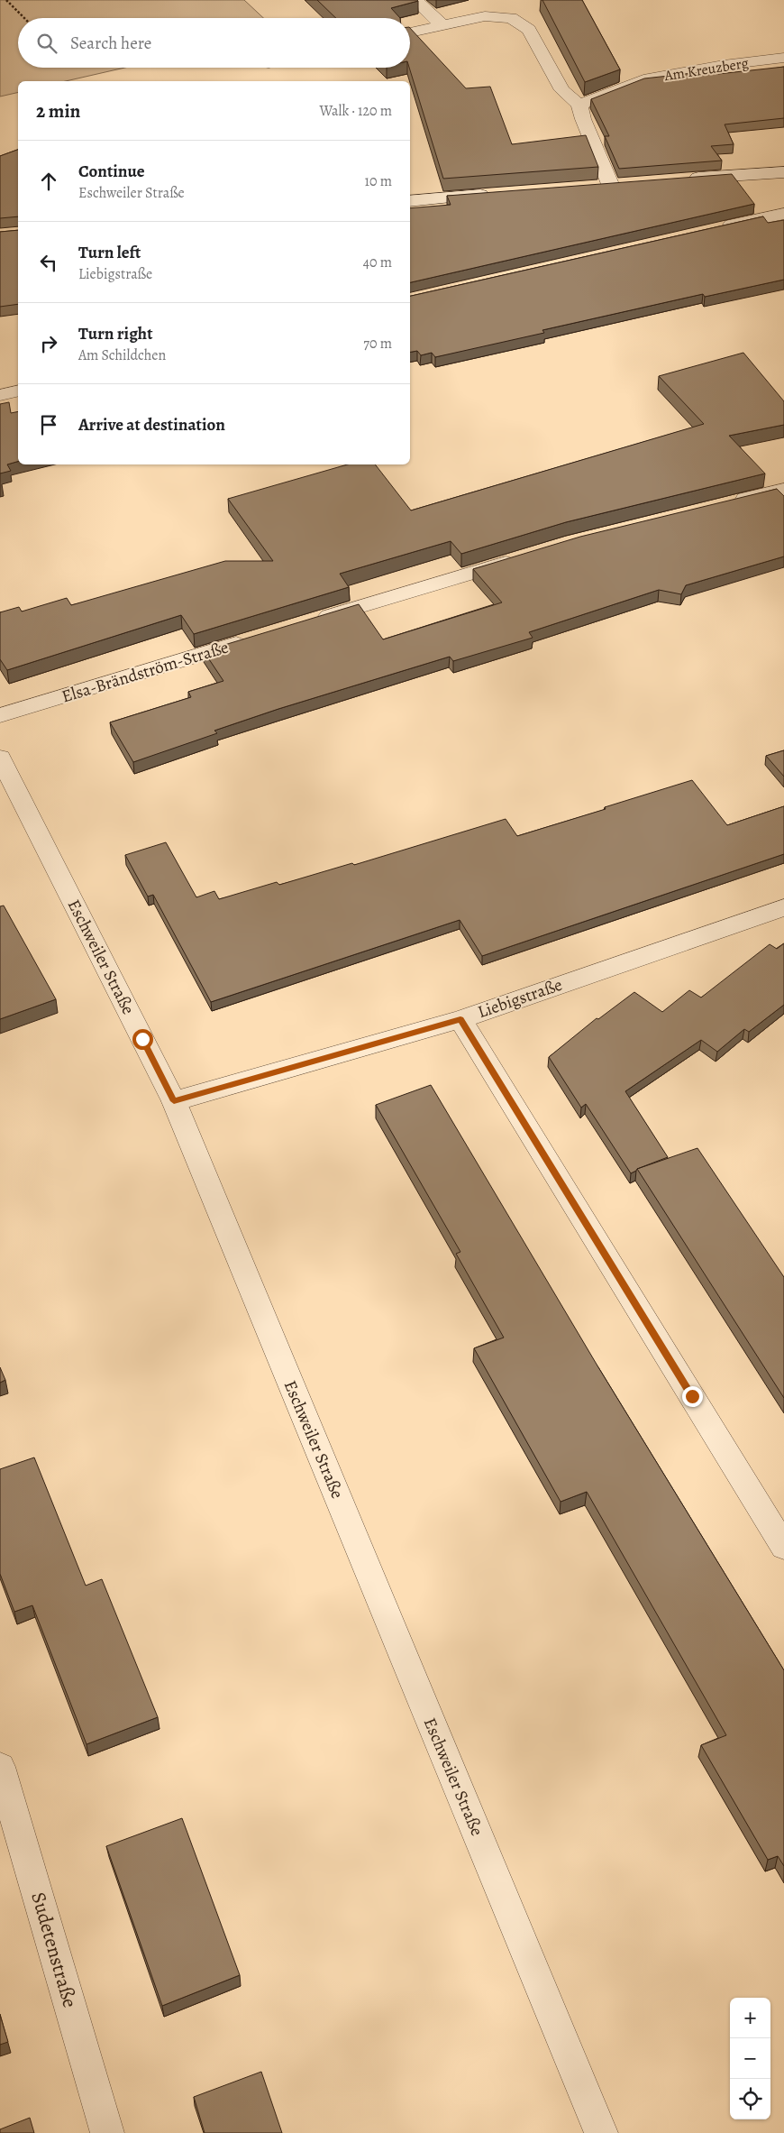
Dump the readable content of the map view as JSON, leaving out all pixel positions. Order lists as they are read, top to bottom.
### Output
{
  "streets": {
    "street": [
      "Am Kreuzberg",
      "Elsa-Brändström-Straße",
      "Eschweiler Straße",
      "Liebigstraße",
      "Sudetenstraße"
    ]
  },
  "crossings": [
    ["Eschweiler Straße", "Liebigstraße"]
  ],
  "page": {
    "search": "Search here",
    "heading": ["2 min", "Walk · 120 m"],
    "list": [
      ["Continue", "Eschweiler Straße", "10 m"],
      ["Turn left", "Liebigstraße", "40 m"],
      ["Turn right", "Am Schildchen", "70 m"],
      "Arrive at destination"
    ],
    "map_buttons": ["+", "−"]
  }
}
